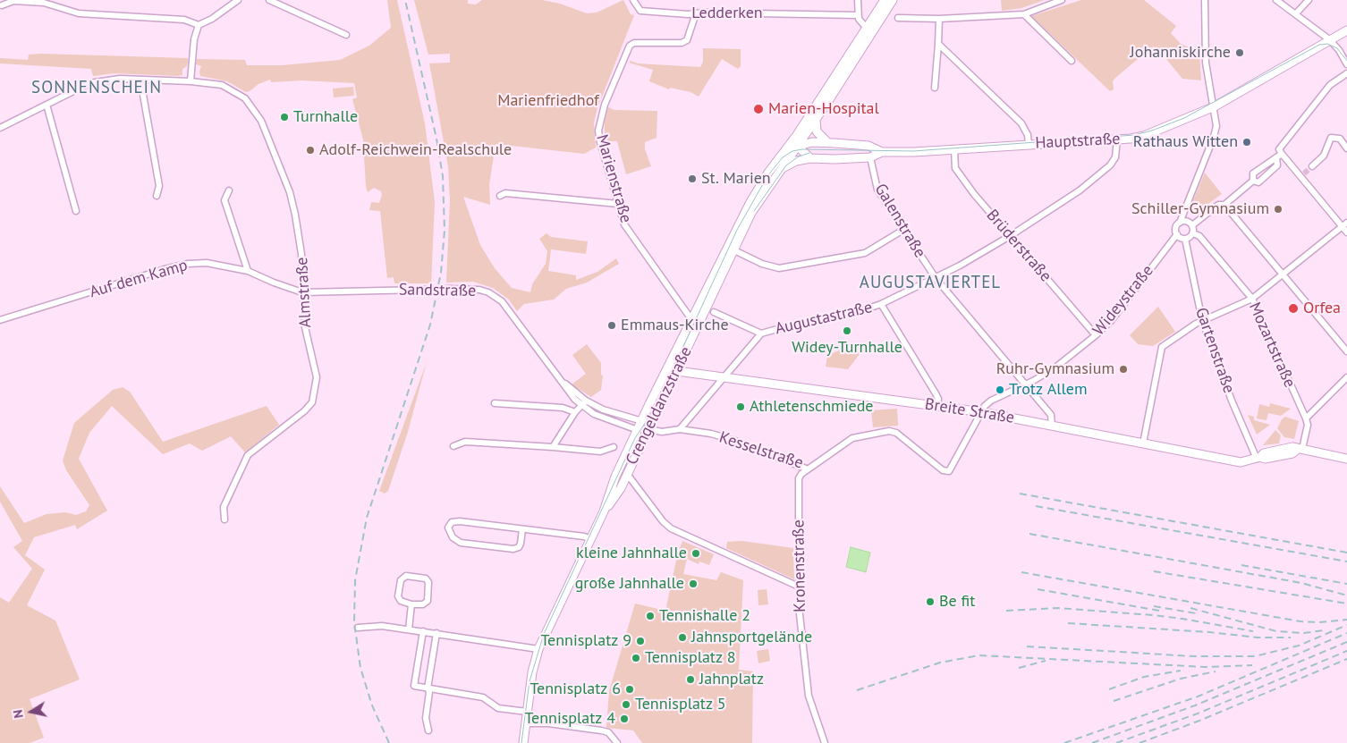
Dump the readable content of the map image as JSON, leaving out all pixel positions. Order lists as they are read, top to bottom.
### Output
{
  "streets": {
    "main road": ["Hauptstraße", "Crengeldanzstraße", "Breite Straße"],
    "street": [
      "Ledderken",
      "Marienstraße",
      "Galenstraße",
      "Brüderstraße",
      "Auf dem Kamp",
      "Sandstraße",
      "Almstraße",
      "Wideystraße",
      "Augustastraße",
      "Mozartstraße",
      "Gartenstraße",
      "Kesselstraße",
      "Kronenstraße"
    ]
  },
  "crossings": [
    ["Ledderken", "Marienstraße"],
    ["Hauptstraße", "Galenstraße"],
    ["Hauptstraße", "Brüderstraße"],
    ["Hauptstraße", "Augustastraße"],
    ["Hauptstraße", "Crengeldanzstraße"],
    ["Marienstraße", "Crengeldanzstraße"],
    ["Galenstraße", "Wideystraße"],
    ["Galenstraße", "Augustastraße"],
    ["Galenstraße", "Breite Straße"],
    ["Brüderstraße", "Wideystraße"],
    ["Brüderstraße", "Augustastraße"],
    ["Auf dem Kamp", "Sandstraße"],
    ["Auf dem Kamp", "Almstraße"],
    ["Sandstraße", "Almstraße"],
    ["Sandstraße", "Crengeldanzstraße"],
    ["Wideystraße", "Mozartstraße"],
    ["Wideystraße", "Gartenstraße"],
    ["Wideystraße", "Breite Straße"],
    ["Wideystraße", "Kesselstraße"],
    ["Augustastraße", "Breite Straße"],
    ["Augustastraße", "Kesselstraße"],
    ["Mozartstraße", "Gartenstraße"],
    ["Mozartstraße", "Breite Straße"],
    ["Gartenstraße", "Breite Straße"],
    ["Crengeldanzstraße", "Breite Straße"],
    ["Kesselstraße", "Kronenstraße"]
  ],
  "districts": ["SONNENSCHEIN", "AUGUSTAVIERTEL"],
  "parks": ["Marienfriedhof"],
  "places": [
    "Johanniskirche",
    "Marien-Hospital",
    "Turnhalle",
    "Rathaus Witten",
    "Adolf-Reichwein-Realschule",
    "St. Marien",
    "Schiller-Gymnasium",
    "Orfea",
    "Emmaus-Kirche",
    "Widey-Turnhalle",
    "Ruhr-Gymnasium",
    "Trotz Allem",
    "Athletenschmiede",
    "kleine Jahnhalle",
    "große Jahnhalle",
    "Be fit",
    "Tennishalle 2",
    "Jahnsportgelände",
    "Tennisplatz 9",
    "Tennisplatz 8",
    "Jahnplatz",
    "Tennisplatz 6",
    "Tennisplatz 5",
    "Tennisplatz 4"
  ],
  "north": "left"
}
